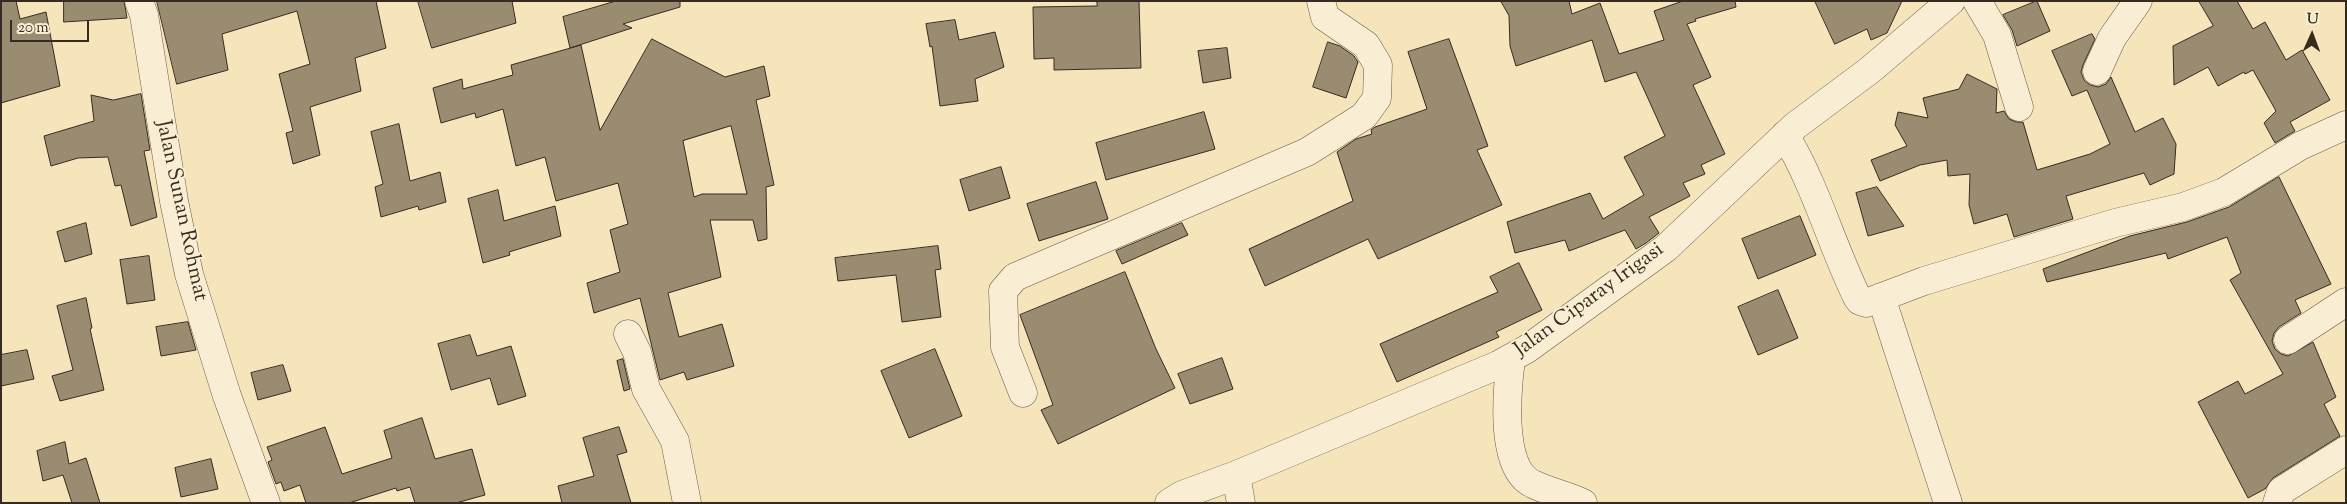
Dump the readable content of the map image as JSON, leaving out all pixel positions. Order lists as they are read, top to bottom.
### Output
{
  "streets": {
    "street": ["Jalan Sunan Rohmat", "Jalan Ciparay Irigasi"]
  },
  "scale_bar": "20 m",
  "north": "top"
}
